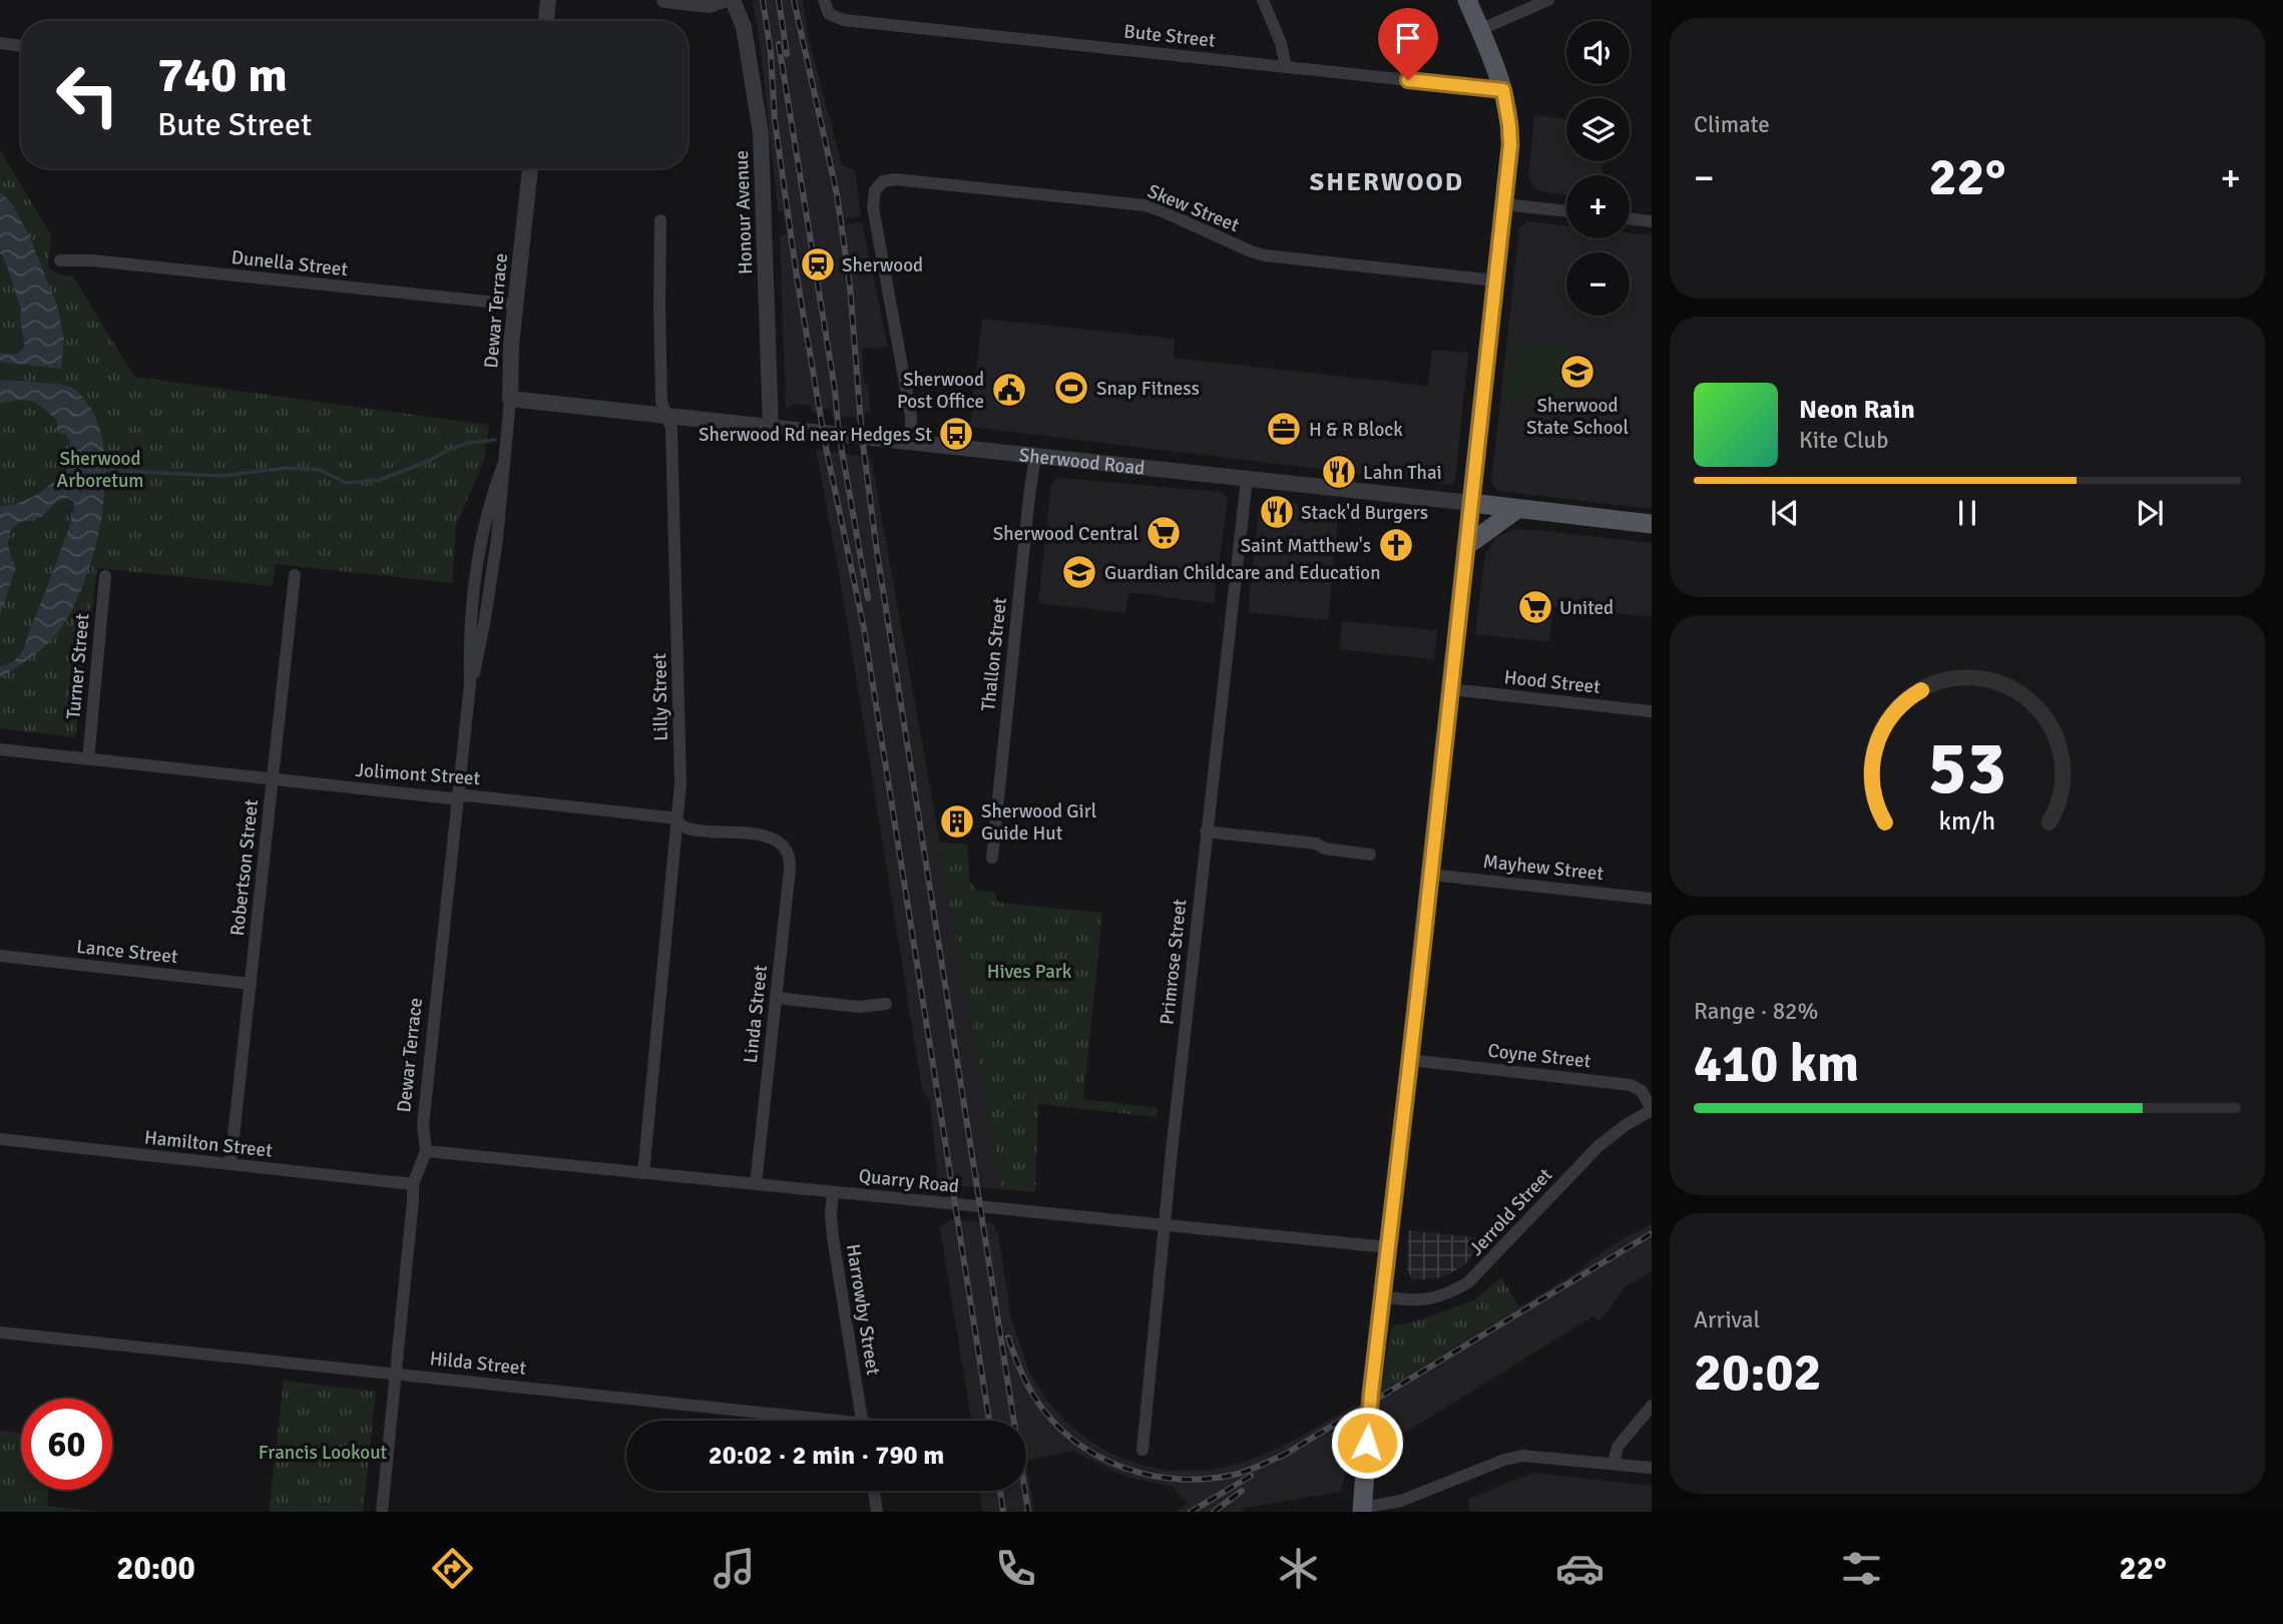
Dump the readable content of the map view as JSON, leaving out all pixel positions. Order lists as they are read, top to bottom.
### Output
{
  "streets": {
    "main road": ["Sherwood Road"],
    "street": [
      "Bute Street",
      "Skew Street",
      "Honour Avenue",
      "Dunella Street",
      "Dewar Terrace",
      "Thallon Street",
      "Turner Street",
      "Hood Street",
      "Lilly Street",
      "Jolimont Street",
      "Mayhew Street",
      "Robertson Street",
      "Lance Street",
      "Primrose Street",
      "Linda Street",
      "Coyne Street",
      "Hamilton Street",
      "Quarry Road",
      "Jerrold Street",
      "Harrowby Street",
      "Hilda Street"
    ]
  },
  "crossings": [
    ["Skew Street", "Sherwood Road"],
    ["Honour Avenue", "Sherwood Road"],
    ["Dunella Street", "Dewar Terrace"],
    ["Dewar Terrace", "Sherwood Road"],
    ["Dewar Terrace", "Jolimont Street"],
    ["Dewar Terrace", "Hamilton Street"],
    ["Dewar Terrace", "Quarry Road"],
    ["Dewar Terrace", "Hilda Street"],
    ["Sherwood Road", "Thallon Street"],
    ["Sherwood Road", "Lilly Street"],
    ["Sherwood Road", "Primrose Street"],
    ["Turner Street", "Jolimont Street"],
    ["Lilly Street", "Jolimont Street"],
    ["Lilly Street", "Quarry Road"],
    ["Jolimont Street", "Robertson Street"],
    ["Jolimont Street", "Linda Street"],
    ["Robertson Street", "Lance Street"],
    ["Robertson Street", "Hamilton Street"],
    ["Primrose Street", "Quarry Road"],
    ["Linda Street", "Quarry Road"],
    ["Coyne Street", "Jerrold Street"],
    ["Quarry Road", "Harrowby Street"]
  ],
  "districts": ["SHERWOOD"],
  "parks": ["Sherwood Arboretum", "Hives Park", "Francis Lookout"],
  "places": {
    "station": ["Sherwood"],
    "school or university": ["Sherwood State School", "Guardian Childcare and Education"],
    "sports": ["Snap Fitness"],
    "public building": ["Sherwood Post Office"],
    "office": ["H & R Block"],
    "bus stop": ["Sherwood Rd near Hedges St"],
    "restaurant": ["Lahn Thai", "Stack'd Burgers"],
    "supermarket": ["Sherwood Central", "United"],
    "church": ["Saint Matthew's"],
    "building": ["Sherwood Girl Guide Hut"]
  },
  "page": {
    "tile": [
      "Climate",
      ["Range · 82%", "410 km"],
      ["Arrival", "20:02"]
    ],
    "map_buttons": ["+", "−"],
    "turn": ["740 m", "Bute Street"],
    "heat": ["−", "22°", "+"],
    "song": ["Neon Rain", "Kite Club"],
    "limit": "60",
    "trip": "20:02 · 2 min · 790 m",
    "tabs": ["20:00", "22°"],
    "gauge": ["53", "km/h"]
  }
}
